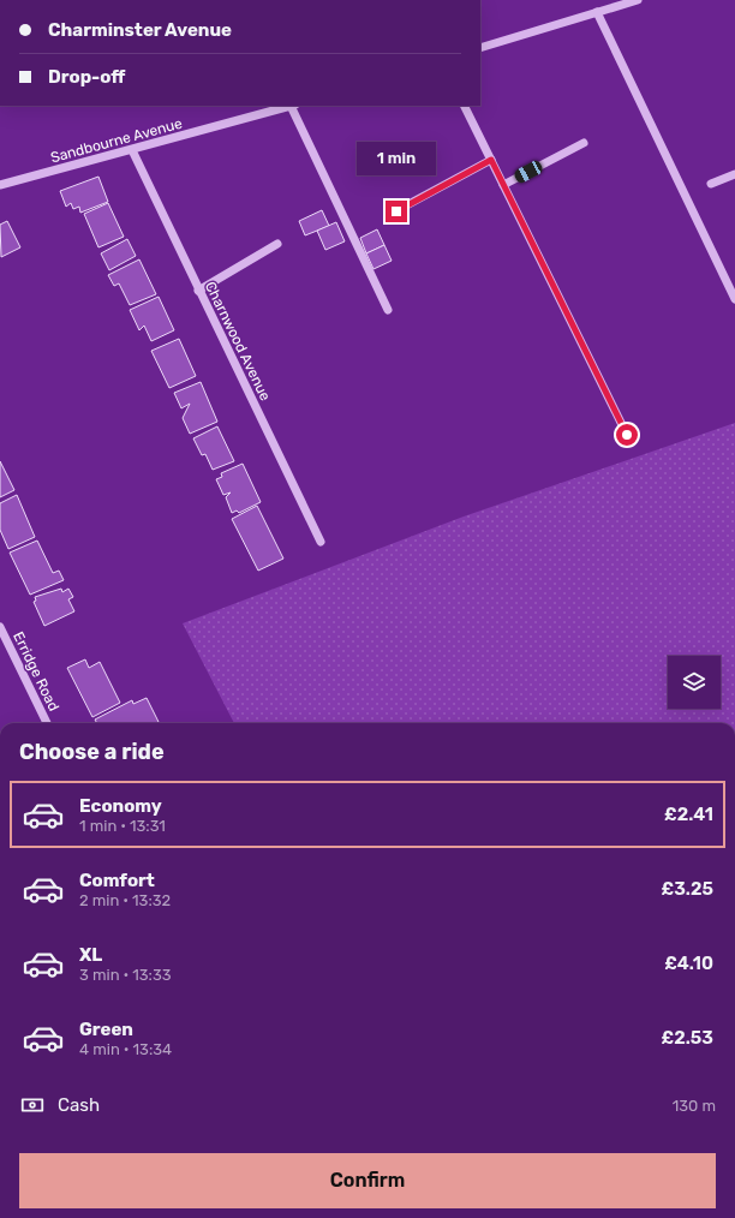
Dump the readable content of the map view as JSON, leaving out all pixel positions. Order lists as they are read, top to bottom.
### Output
{
  "streets": {
    "street": ["Sandbourne Avenue", "Charnwood Avenue", "Erridge Road"]
  },
  "crossings": [
    ["Sandbourne Avenue", "Charnwood Avenue"]
  ],
  "page": {
    "banner": ["Charminster Avenue", "Drop-off"],
    "bubble": "1 min",
    "heading": "Choose a ride",
    "list": [
      {
        "name": "Economy",
        "note": "1 min · 13:31",
        "value": "£2.41"
      },
      {
        "name": "Comfort",
        "note": "2 min · 13:32",
        "value": "£3.25"
      },
      {
        "name": "XL",
        "note": "3 min · 13:33",
        "value": "£4.10"
      },
      {
        "name": "Green",
        "note": "4 min · 13:34",
        "value": "£2.53"
      }
    ],
    "pay": ["Cash", "130 m"],
    "buttons": "Confirm"
  }
}
